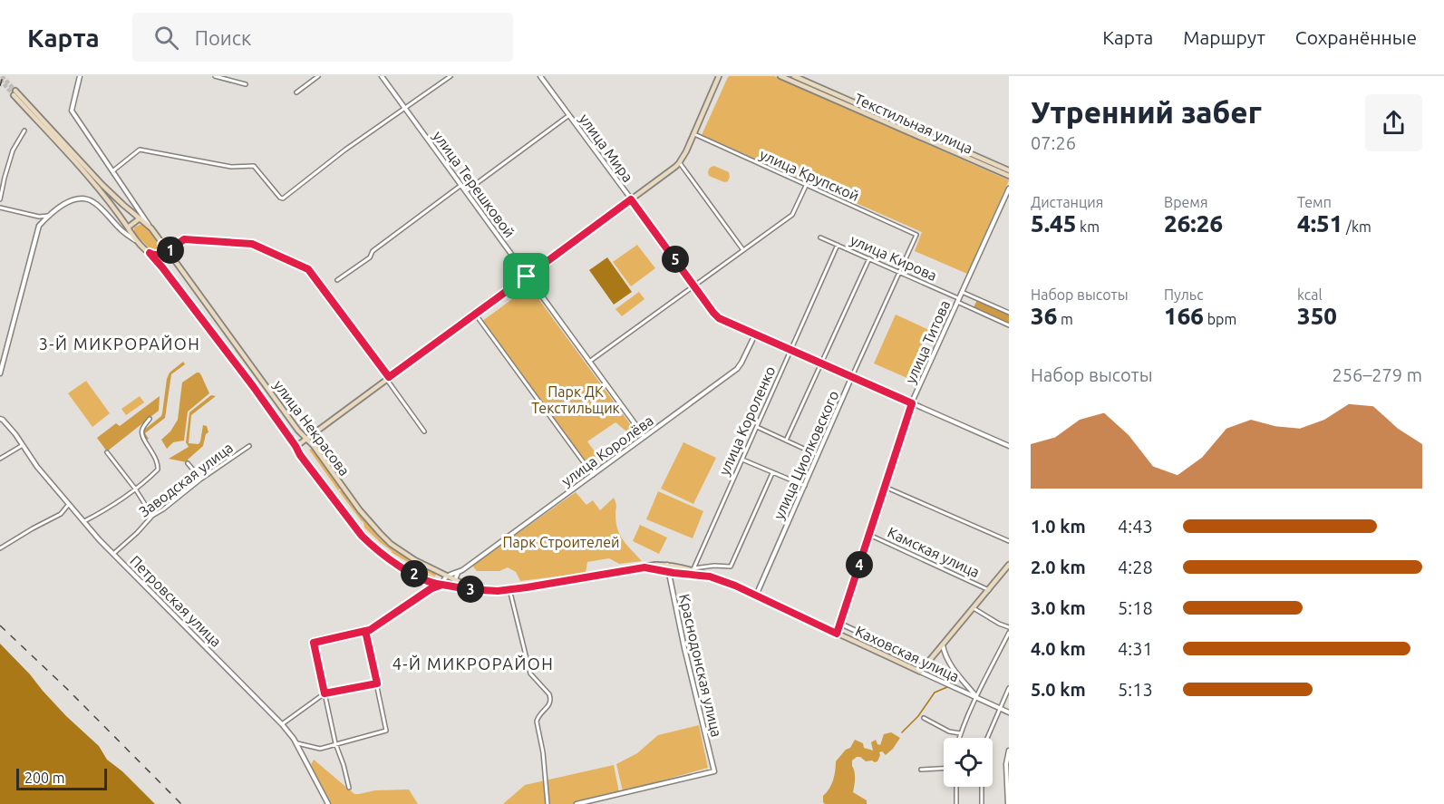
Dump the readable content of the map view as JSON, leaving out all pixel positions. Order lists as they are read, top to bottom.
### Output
{
  "streets": {
    "main road": ["Текстильная улица", "улица Некрасова", "Каховская улица"],
    "street": [
      "улица Мира",
      "улица Крупской",
      "улица Терешковой",
      "улица Кирова",
      "улица Титова",
      "улица Короленко",
      "улица Королёва",
      "улица Циолковского",
      "Заводская улица",
      "Камская улица",
      "Петровская улица",
      "Краснодонская улица"
    ]
  },
  "crossings": [
    ["улица Мира", "улица Титова"],
    ["улица Мира", "улица Короленко"],
    ["улица Мира", "улица Королёва"],
    ["улица Мира", "улица Циолковского"],
    ["улица Крупской", "улица Циолковского"],
    ["улица Терешковой", "улица Королёва"],
    ["улица Кирова", "улица Титова"],
    ["улица Кирова", "улица Короленко"],
    ["улица Кирова", "улица Циолковского"],
    ["улица Титова", "Камская улица"],
    ["улица Титова", "Каховская улица"],
    ["улица Короленко", "Каховская улица"],
    ["улица Некрасова", "улица Королёва"],
    ["улица Некрасова", "Каховская улица"],
    ["улица Некрасова", "Краснодонская улица"],
    ["улица Циолковского", "Каховская улица"],
    ["Заводская улица", "Петровская улица"],
    ["Каховская улица", "Краснодонская улица"]
  ],
  "districts": ["3-Й МИКРОРАЙОН", "4-Й МИКРОРАЙОН"],
  "parks": ["Парк ДК Текстильщик", "Парк Строителей"],
  "scale_bar": "200 m",
  "page": {
    "header": "Карта",
    "search": "Поиск",
    "nav": ["Карта", "Маршрут", "Сохранённые"],
    "heading": ["Утренний забег", "07:26"],
    "stats": [
      ["Дистанция", "5.45 km"],
      ["Время", "26:26"],
      ["Темп", "4:51 /km"],
      ["Набор высоты", "36 m"],
      ["Пульс", "166 bpm"],
      ["kcal", "350"]
    ],
    "pins": [
      "1",
      "5",
      "4",
      "2",
      "3"
    ],
    "chart": ["Набор высоты", "256–279 m"],
    "list": [
      {
        "name": "1.0 km",
        "note": "4:43"
      },
      {
        "name": "2.0 km",
        "note": "4:28"
      },
      {
        "name": "3.0 km",
        "note": "5:18"
      },
      {
        "name": "4.0 km",
        "note": "4:31"
      },
      {
        "name": "5.0 km",
        "note": "5:13"
      }
    ],
    "scale": "200 m"
  }
}
